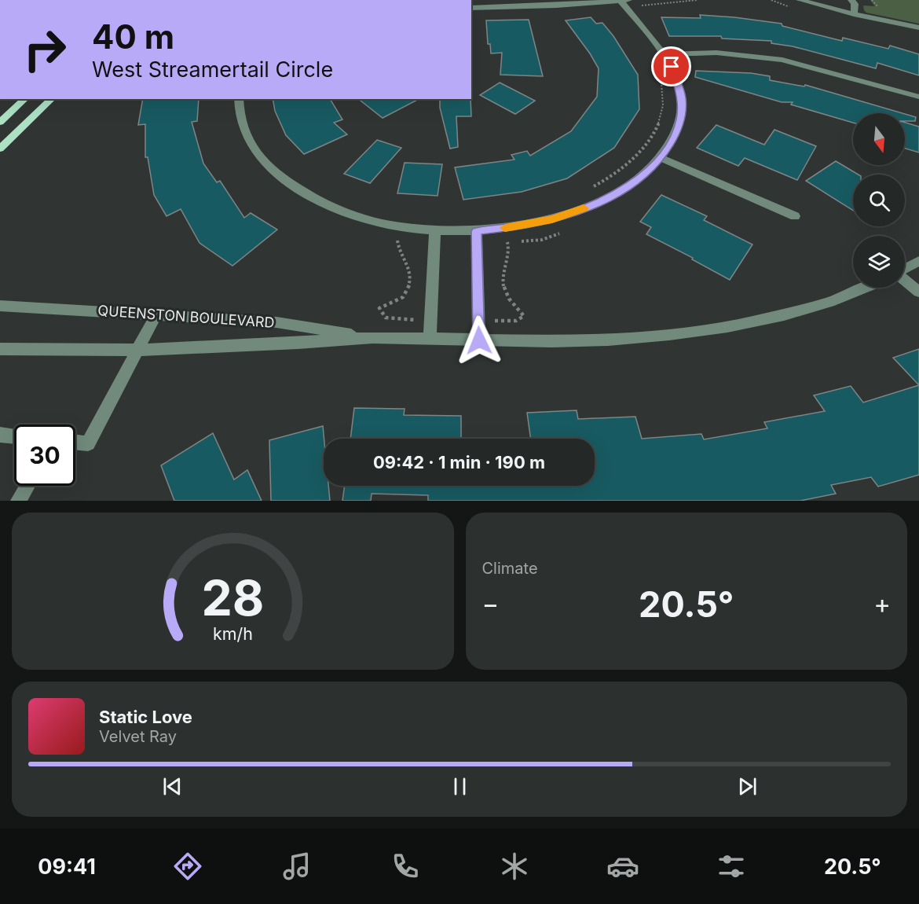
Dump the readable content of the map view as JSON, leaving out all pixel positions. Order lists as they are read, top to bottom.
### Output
{
  "streets": {
    "street": ["QUEENSTON BOULEVARD"]
  },
  "north": "bottom",
  "page": {
    "turn": ["40 m", "West Streamertail Circle"],
    "limit": "30",
    "trip": "09:42 · 1 min · 190 m",
    "tile": "Climate",
    "heat": ["−", "20.5°", "+"],
    "song": ["Static Love", "Velvet Ray"],
    "tabs": ["09:41", "20.5°"],
    "gauge": ["28", "km/h"]
  }
}
